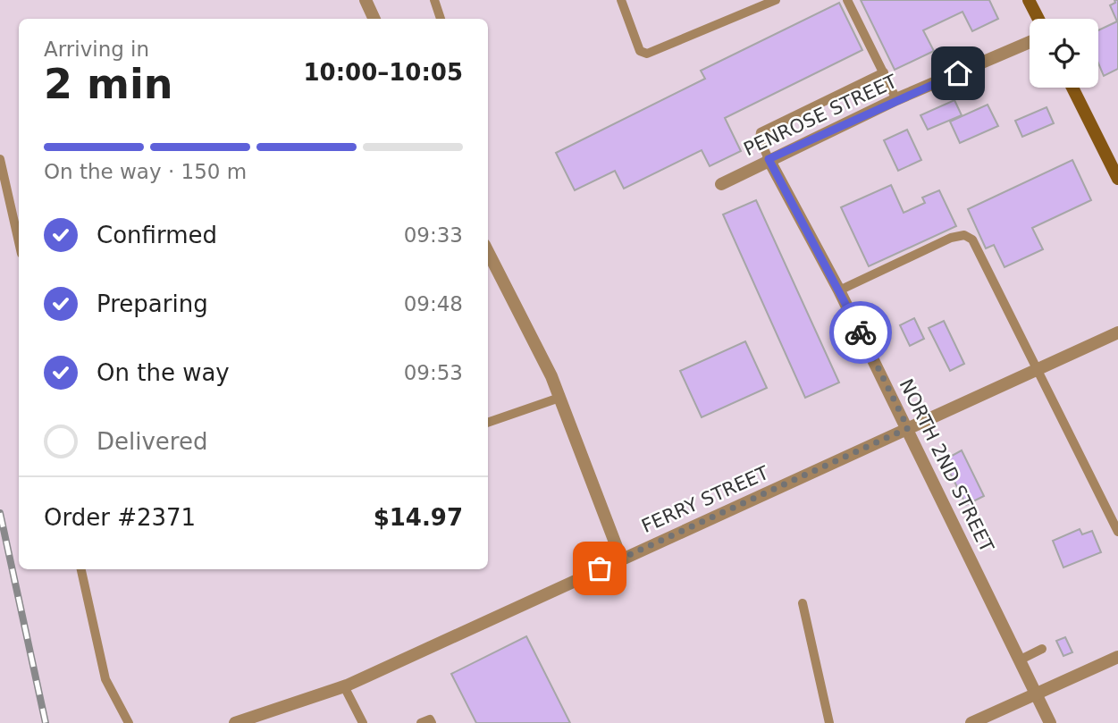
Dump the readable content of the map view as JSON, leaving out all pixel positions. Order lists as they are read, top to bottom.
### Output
{
  "streets": {
    "street": ["PENROSE STREET", "NORTH 2ND STREET", "FERRY STREET"]
  },
  "crossings": [
    ["PENROSE STREET", "NORTH 2ND STREET"],
    ["NORTH 2ND STREET", "FERRY STREET"]
  ],
  "page": {
    "heading": ["2 min", "Arriving in", "10:00–10:05"],
    "panel": ["Order #2371", "$14.97"],
    "bar": "On the way · 150 m",
    "list": [
      ["Confirmed", "09:33"],
      ["Preparing", "09:48"],
      ["On the way", "09:53"],
      "Delivered"
    ]
  }
}
